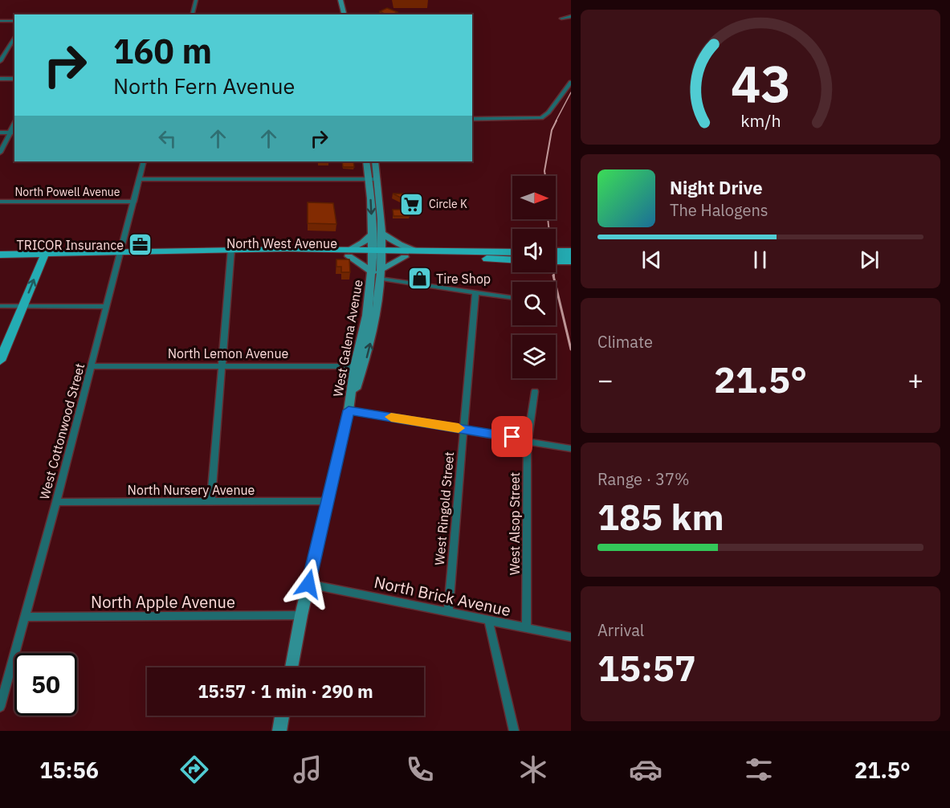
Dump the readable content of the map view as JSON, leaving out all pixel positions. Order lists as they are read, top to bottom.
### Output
{
  "streets": {
    "main road": ["North West Avenue", "West Galena Avenue"],
    "street": [
      "North Powell Avenue",
      "North Lemon Avenue",
      "West Cottonwood Street",
      "North Nursery Avenue",
      "West Ringold Street",
      "West Alsop Street",
      "North Brick Avenue",
      "North Apple Avenue"
    ]
  },
  "crossings": [
    ["North Powell Avenue", "West Cottonwood Street"],
    ["North West Avenue", "West Galena Avenue"],
    ["North West Avenue", "West Cottonwood Street"],
    ["West Galena Avenue", "North Lemon Avenue"],
    ["West Galena Avenue", "North Nursery Avenue"],
    ["West Galena Avenue", "North Brick Avenue"],
    ["West Galena Avenue", "North Apple Avenue"],
    ["North Lemon Avenue", "West Cottonwood Street"],
    ["West Cottonwood Street", "North Nursery Avenue"],
    ["West Cottonwood Street", "North Apple Avenue"],
    ["West Ringold Street", "North Brick Avenue"],
    ["West Alsop Street", "North Brick Avenue"]
  ],
  "places": {
    "supermarket": ["Circle K"],
    "office": ["TRICOR Insurance"],
    "shop": ["Tire Shop"]
  },
  "north": "right",
  "page": {
    "turn": ["160 m", "North Fern Avenue"],
    "song": ["Night Drive", "The Halogens"],
    "tile": [
      "Climate",
      ["Range · 37%", "185 km"],
      ["Arrival", "15:57"]
    ],
    "heat": ["−", "21.5°", "+"],
    "limit": "50",
    "trip": "15:57 · 1 min · 290 m",
    "tabs": ["15:56", "21.5°"],
    "gauge": ["43", "km/h"]
  }
}
